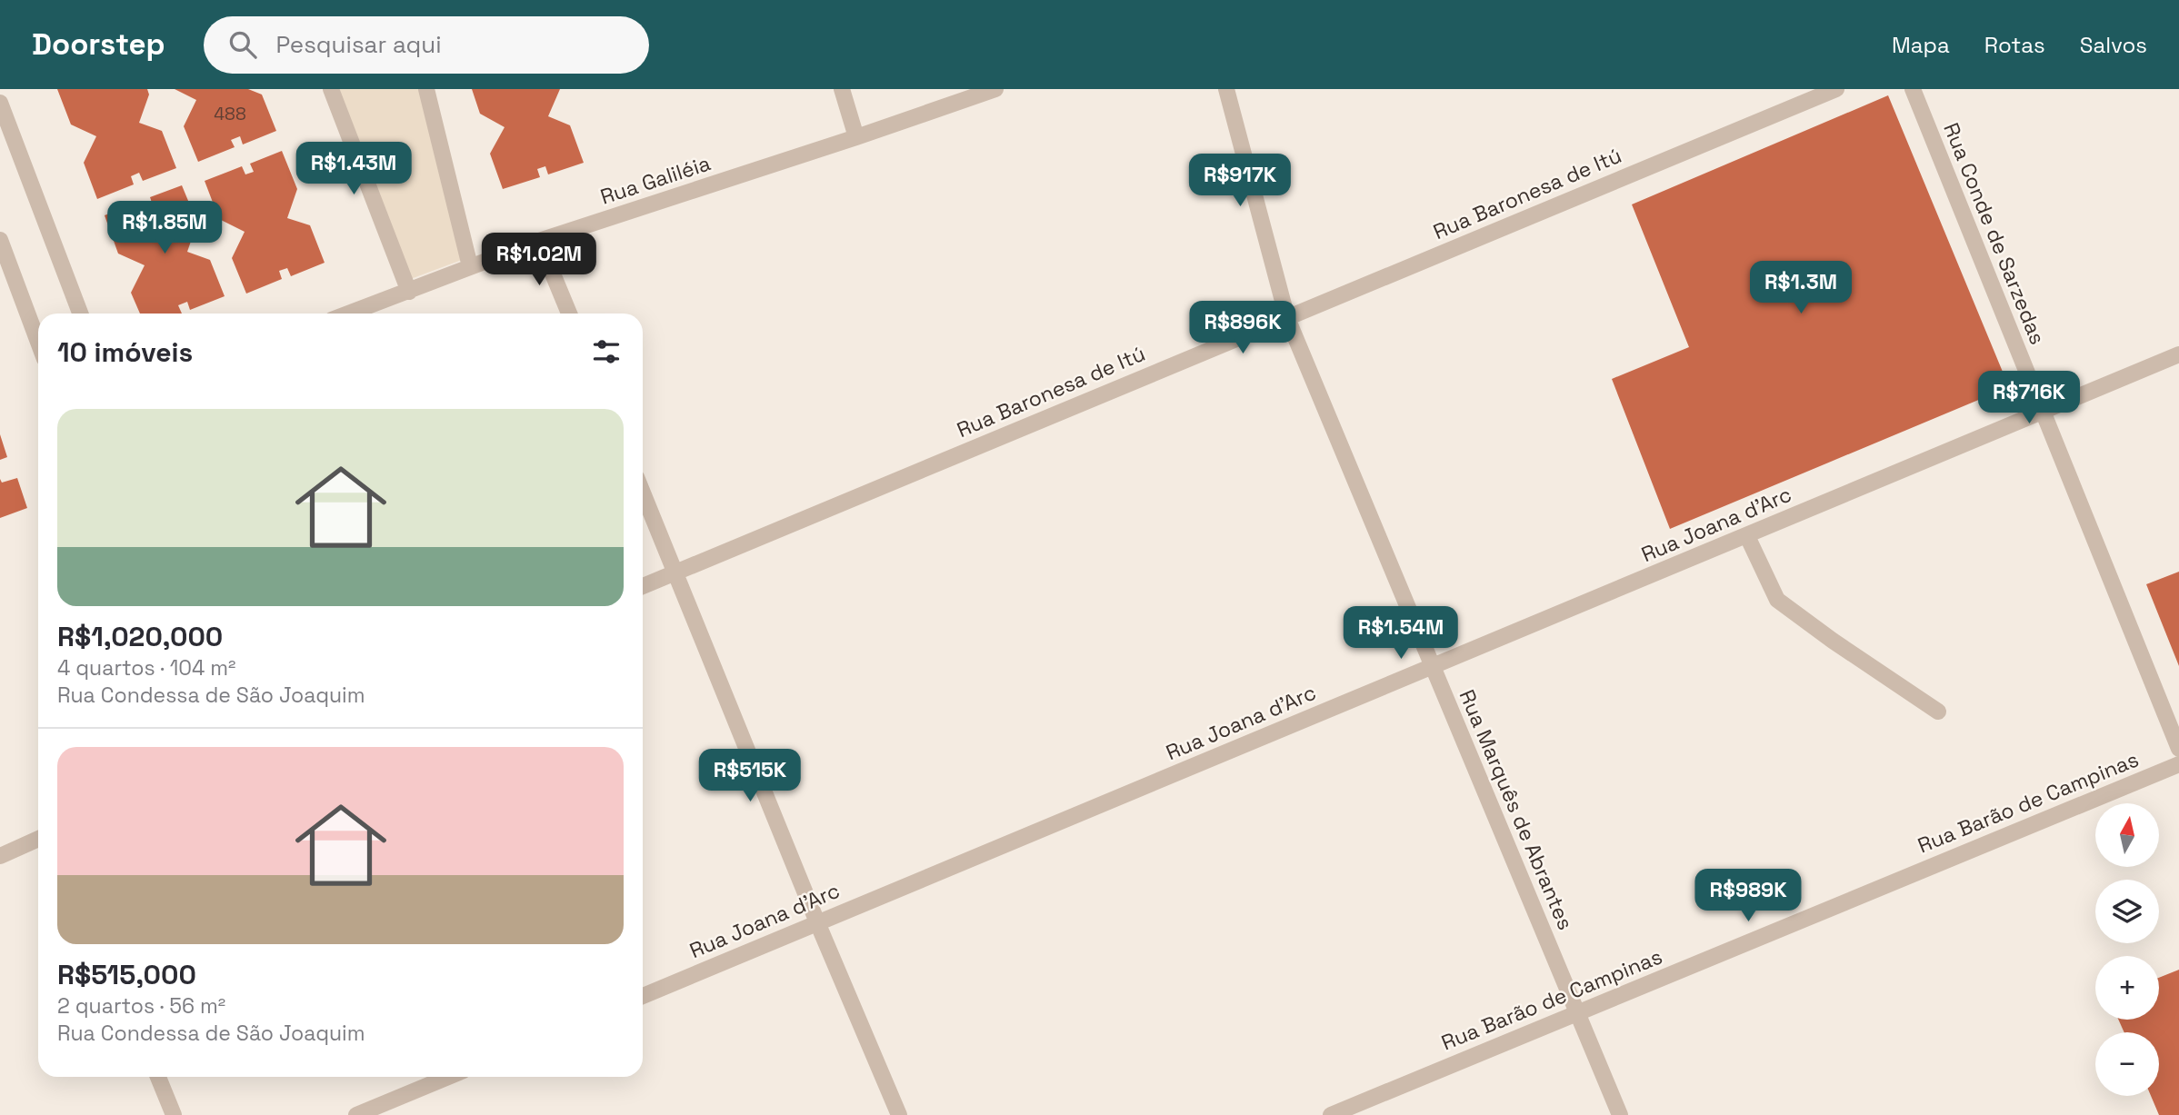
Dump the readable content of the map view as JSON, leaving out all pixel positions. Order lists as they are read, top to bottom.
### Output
{
  "streets": {
    "street": [
      "Rua Galiléia",
      "Rua Baronesa de Itú",
      "Rua Conde de Sarzedas",
      "Rua Joana d'Arc",
      "Rua Barão de Campinas",
      "Rua Marquês de Abrantes"
    ]
  },
  "crossings": [
    ["Rua Baronesa de Itú", "Rua Marquês de Abrantes"],
    ["Rua Conde de Sarzedas", "Rua Joana d'Arc"],
    ["Rua Joana d'Arc", "Rua Marquês de Abrantes"],
    ["Rua Barão de Campinas", "Rua Marquês de Abrantes"]
  ],
  "house_numbers": ["488"],
  "north": "top",
  "page": {
    "header": "Doorstep",
    "search": "Pesquisar aqui",
    "nav": ["Mapa", "Rotas", "Salvos"],
    "price": [
      "R$1.43M",
      "R$917K",
      "R$1.85M",
      "R$1.02M",
      "R$1.3M",
      "R$896K",
      "R$716K",
      "R$1.54M",
      "R$515K",
      "R$989K"
    ],
    "heading": "10 imóveis",
    "list": [
      {
        "name": "R$1,020,000",
        "note": "4 quartos · 104 m² · Rua Condessa de São Joaquim"
      },
      {
        "name": "R$515,000",
        "note": "2 quartos · 56 m² · Rua Condessa de São Joaquim"
      }
    ],
    "map_buttons": ["+", "−"]
  }
}
